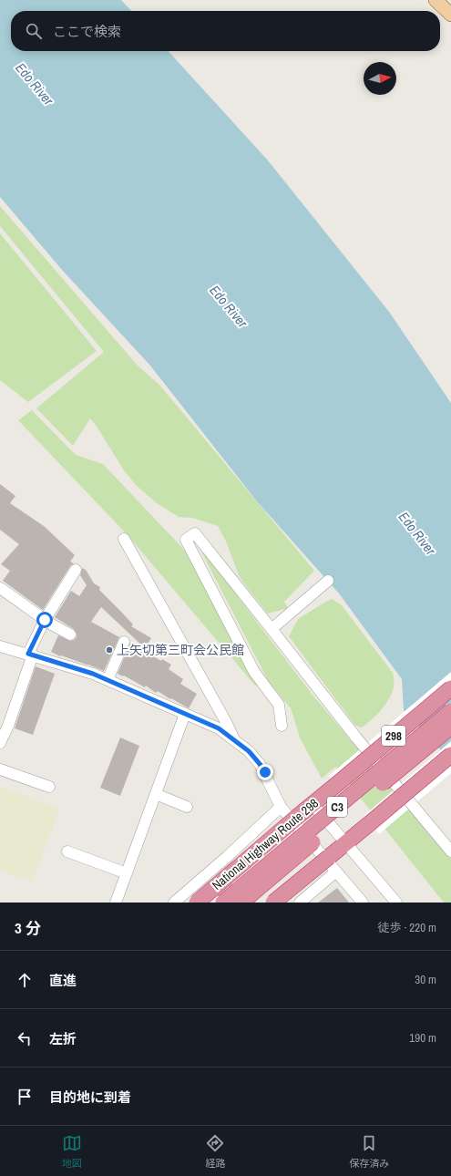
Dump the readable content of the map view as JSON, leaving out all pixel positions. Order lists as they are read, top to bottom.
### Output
{
  "streets": {
    "highway": ["298", "C3", "National Highway Route 298"]
  },
  "water": ["Edo River"],
  "places": ["上矢切第三町会公民館"],
  "north": "right",
  "page": {
    "search": "ここで検索",
    "heading": ["3 分", "徒歩 · 220 m"],
    "list": [
      ["直進", "30 m"],
      ["左折", "190 m"],
      "目的地に到着"
    ],
    "nav": ["地図", "経路", "保存済み"]
  }
}
